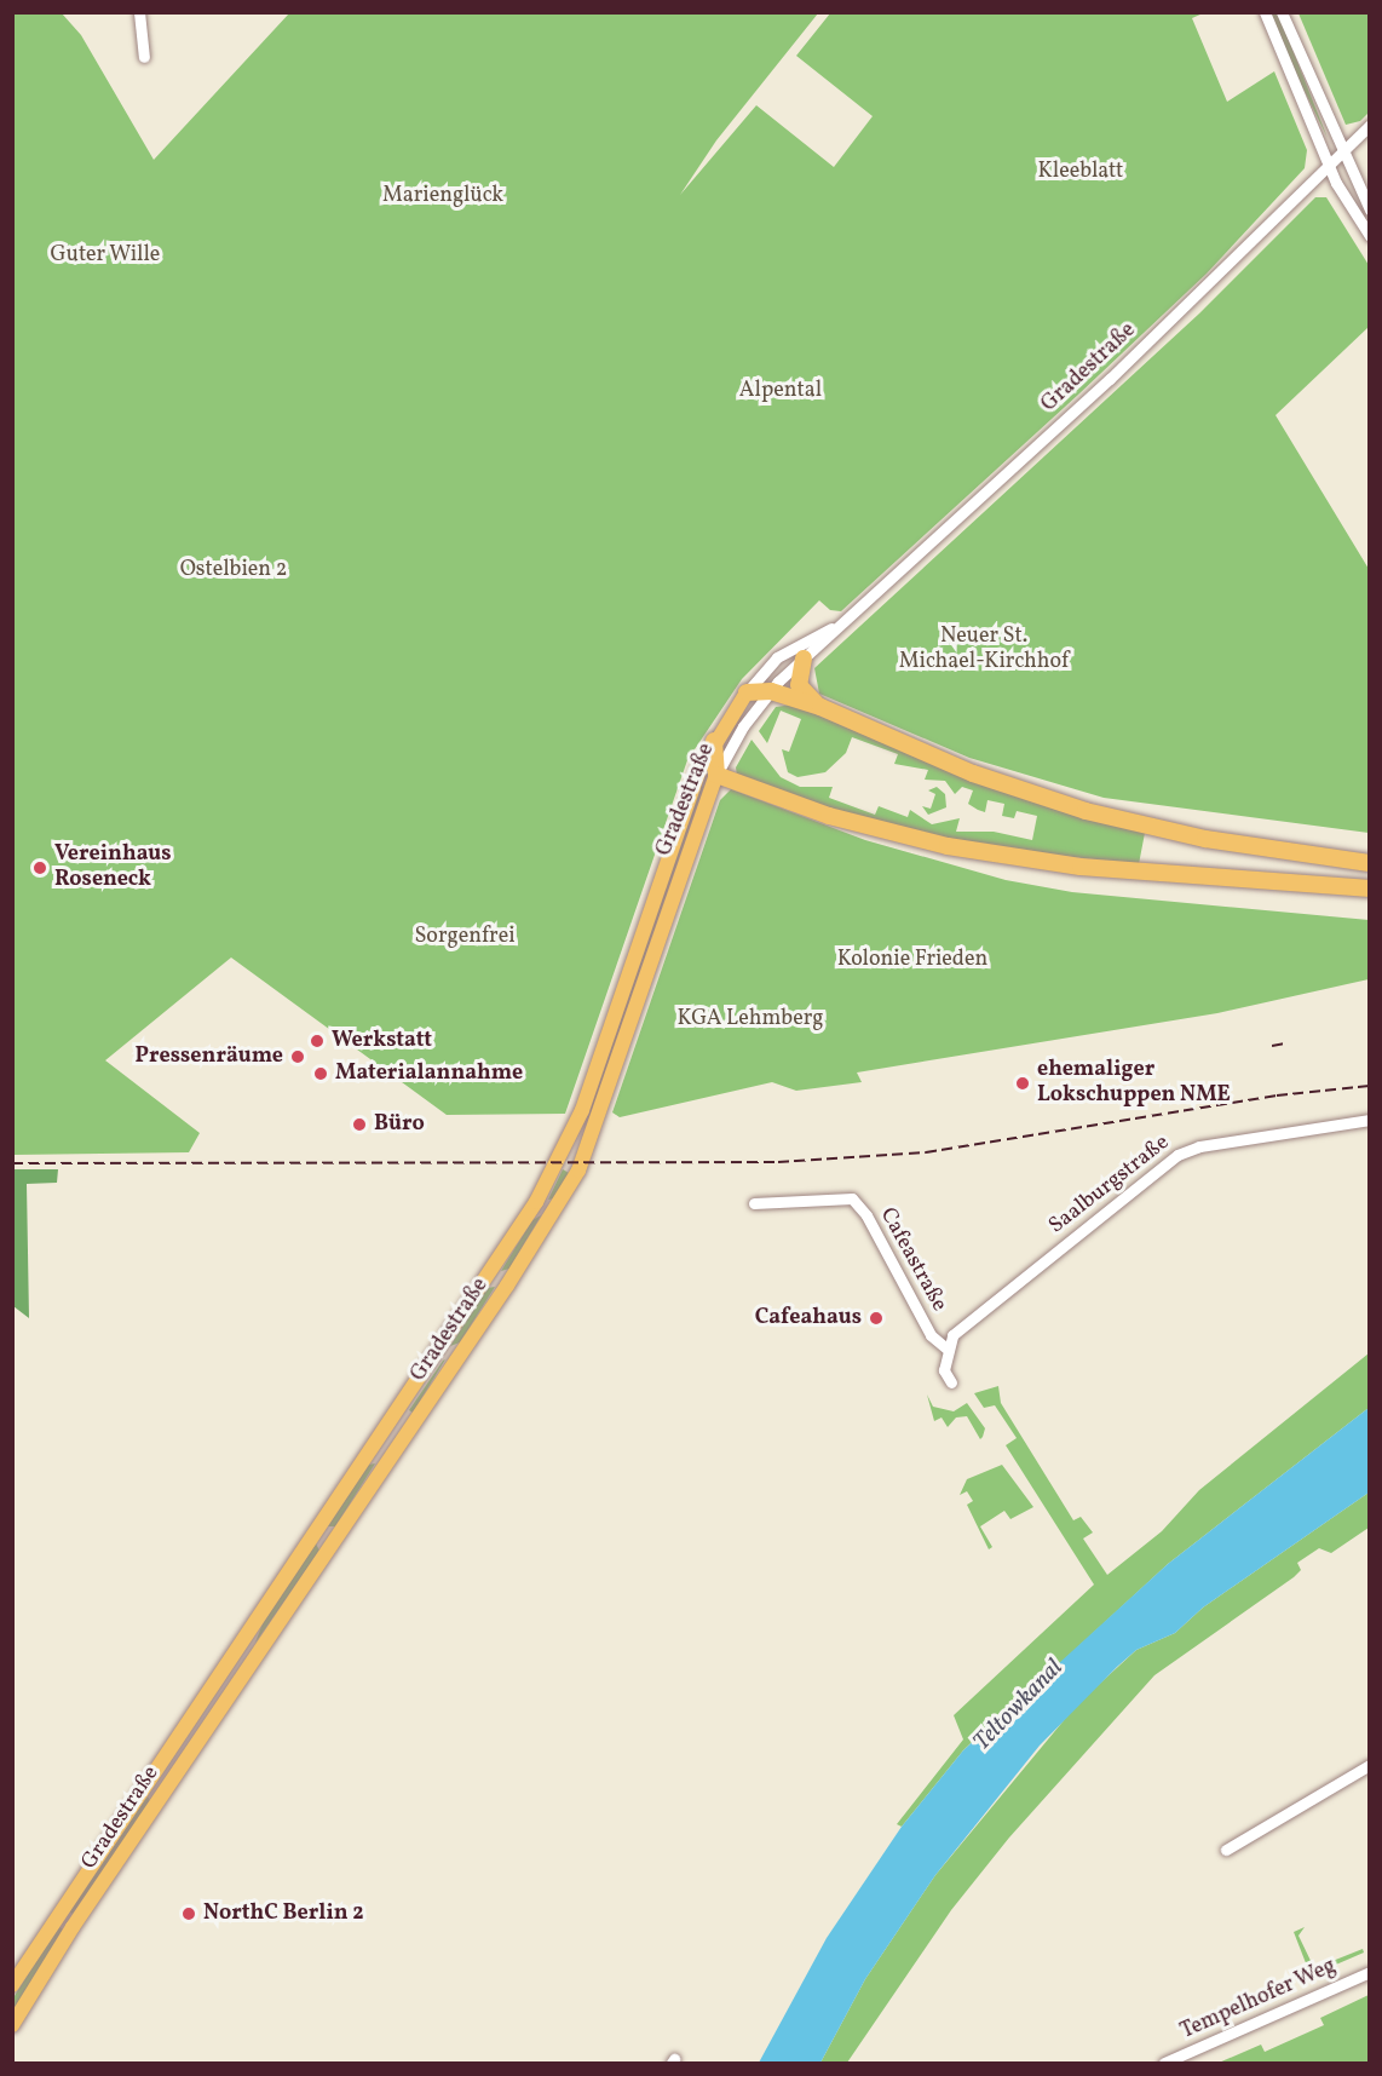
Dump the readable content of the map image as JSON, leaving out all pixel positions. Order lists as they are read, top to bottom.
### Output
{
  "streets": {
    "main road": ["Gradestraße"],
    "street": ["Saalburgstraße", "Cafeastraße", "Tempelhofer Weg"]
  },
  "crossings": [
    ["Saalburgstraße", "Cafeastraße"]
  ],
  "water": ["Teltowkanal"],
  "parks": [
    "Kleeblatt",
    "Marienglück",
    "Guter Wille",
    "Alpental",
    "Ostelbien 2",
    "Neuer St. Michael-Kirchhof",
    "Sorgenfrei",
    "Kolonie Frieden",
    "KGA Lehmberg"
  ],
  "places": [
    "Vereinhaus Roseneck",
    "Werkstatt",
    "Pressenräume",
    "Materialannahme",
    "ehemaliger Lokschuppen NME",
    "Büro",
    "Cafeahaus",
    "NorthC Berlin 2"
  ]
}
